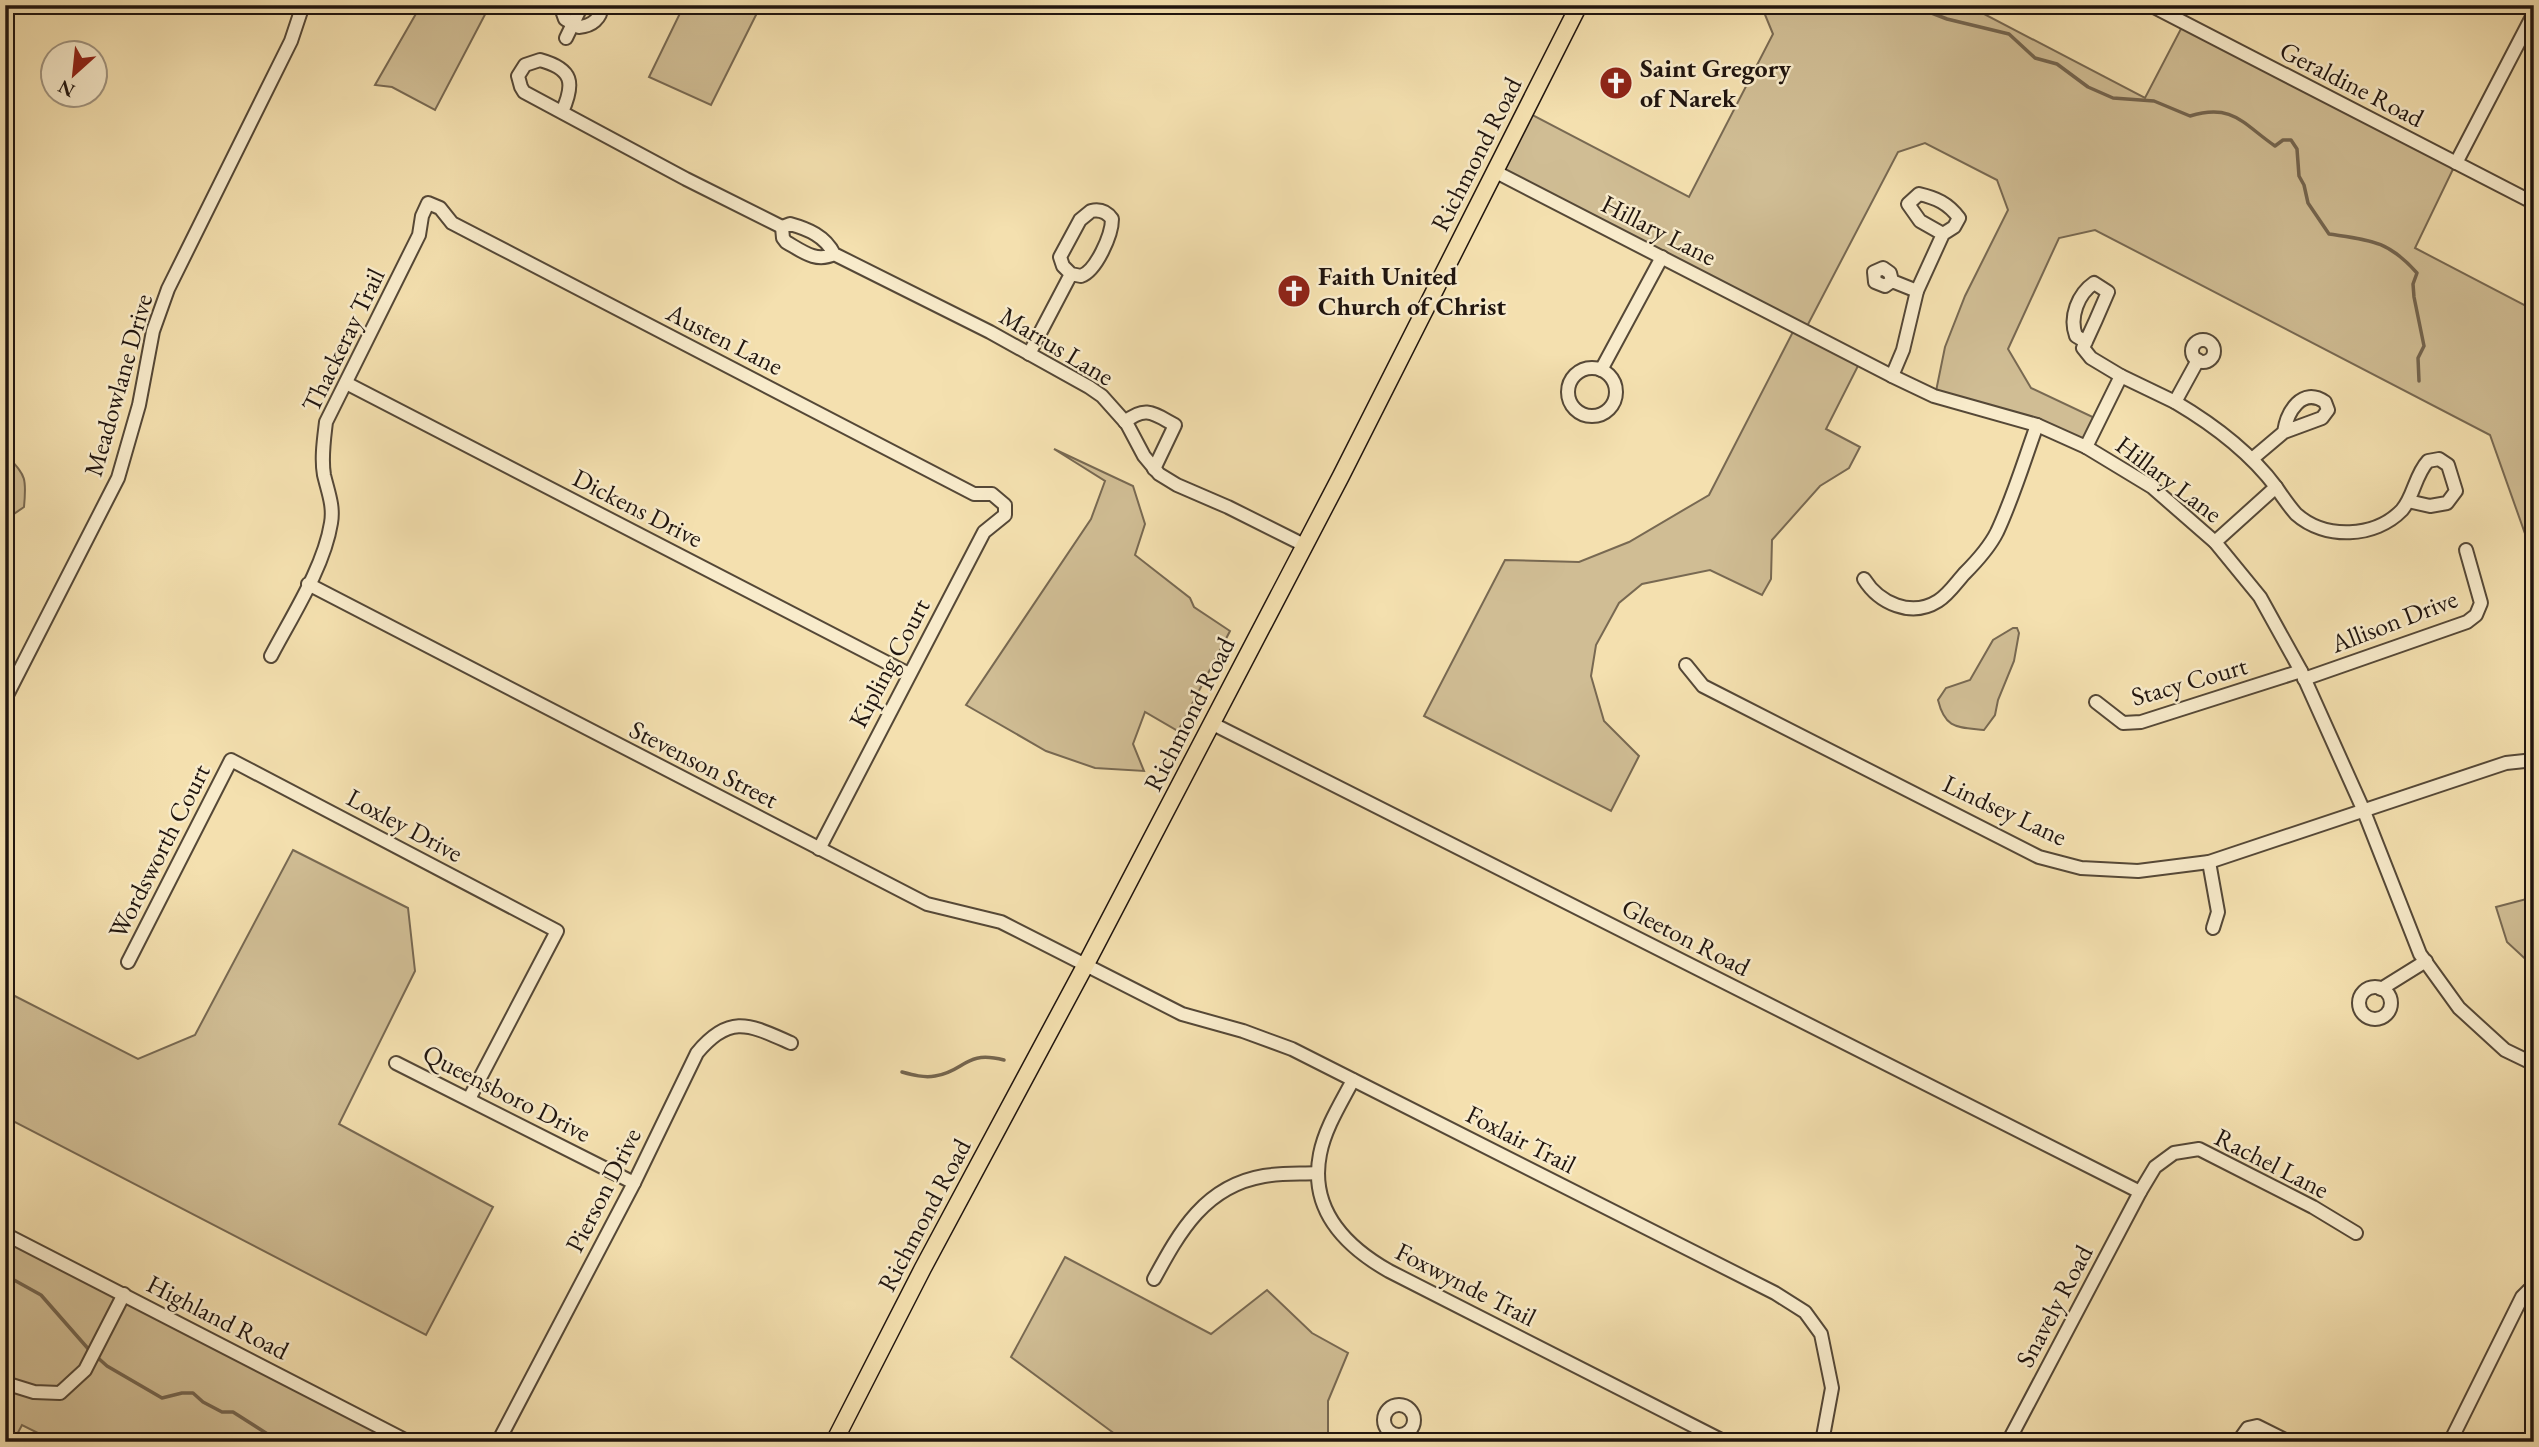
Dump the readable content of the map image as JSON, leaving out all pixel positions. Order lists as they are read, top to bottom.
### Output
{
  "streets": {
    "main road": ["Richmond Road"],
    "street": [
      "Geraldine Road",
      "Hillary Lane",
      "Austen Lane",
      "Thackeray Trail",
      "Marrus Lane",
      "Meadowlane Drive",
      "Dickens Drive",
      "Allison Drive",
      "Kipling Court",
      "Stacy Court",
      "Stevenson Street",
      "Lindsey Lane",
      "Loxley Drive",
      "Wordsworth Court",
      "Gleeton Road",
      "Queensboro Drive",
      "Foxlair Trail",
      "Rachel Lane",
      "Pierson Drive",
      "Foxwynde Trail",
      "Snavely Road",
      "Highland Road"
    ]
  },
  "crossings": [
    ["Richmond Road", "Hillary Lane"],
    ["Richmond Road", "Marrus Lane"],
    ["Richmond Road", "Stevenson Street"],
    ["Richmond Road", "Gleeton Road"],
    ["Richmond Road", "Foxlair Trail"],
    ["Hillary Lane", "Allison Drive"],
    ["Hillary Lane", "Stacy Court"],
    ["Hillary Lane", "Lindsey Lane"],
    ["Austen Lane", "Thackeray Trail"],
    ["Austen Lane", "Kipling Court"],
    ["Thackeray Trail", "Dickens Drive"],
    ["Thackeray Trail", "Stevenson Street"],
    ["Dickens Drive", "Kipling Court"],
    ["Allison Drive", "Stacy Court"],
    ["Kipling Court", "Stevenson Street"],
    ["Stevenson Street", "Foxlair Trail"],
    ["Loxley Drive", "Wordsworth Court"],
    ["Loxley Drive", "Queensboro Drive"],
    ["Gleeton Road", "Rachel Lane"],
    ["Gleeton Road", "Snavely Road"],
    ["Queensboro Drive", "Pierson Drive"],
    ["Foxlair Trail", "Foxwynde Trail"],
    ["Rachel Lane", "Snavely Road"]
  ],
  "places": {
    "church": ["Saint Gregory of Narek", "Faith United Church of Christ"]
  },
  "north": "bottom left"
}
